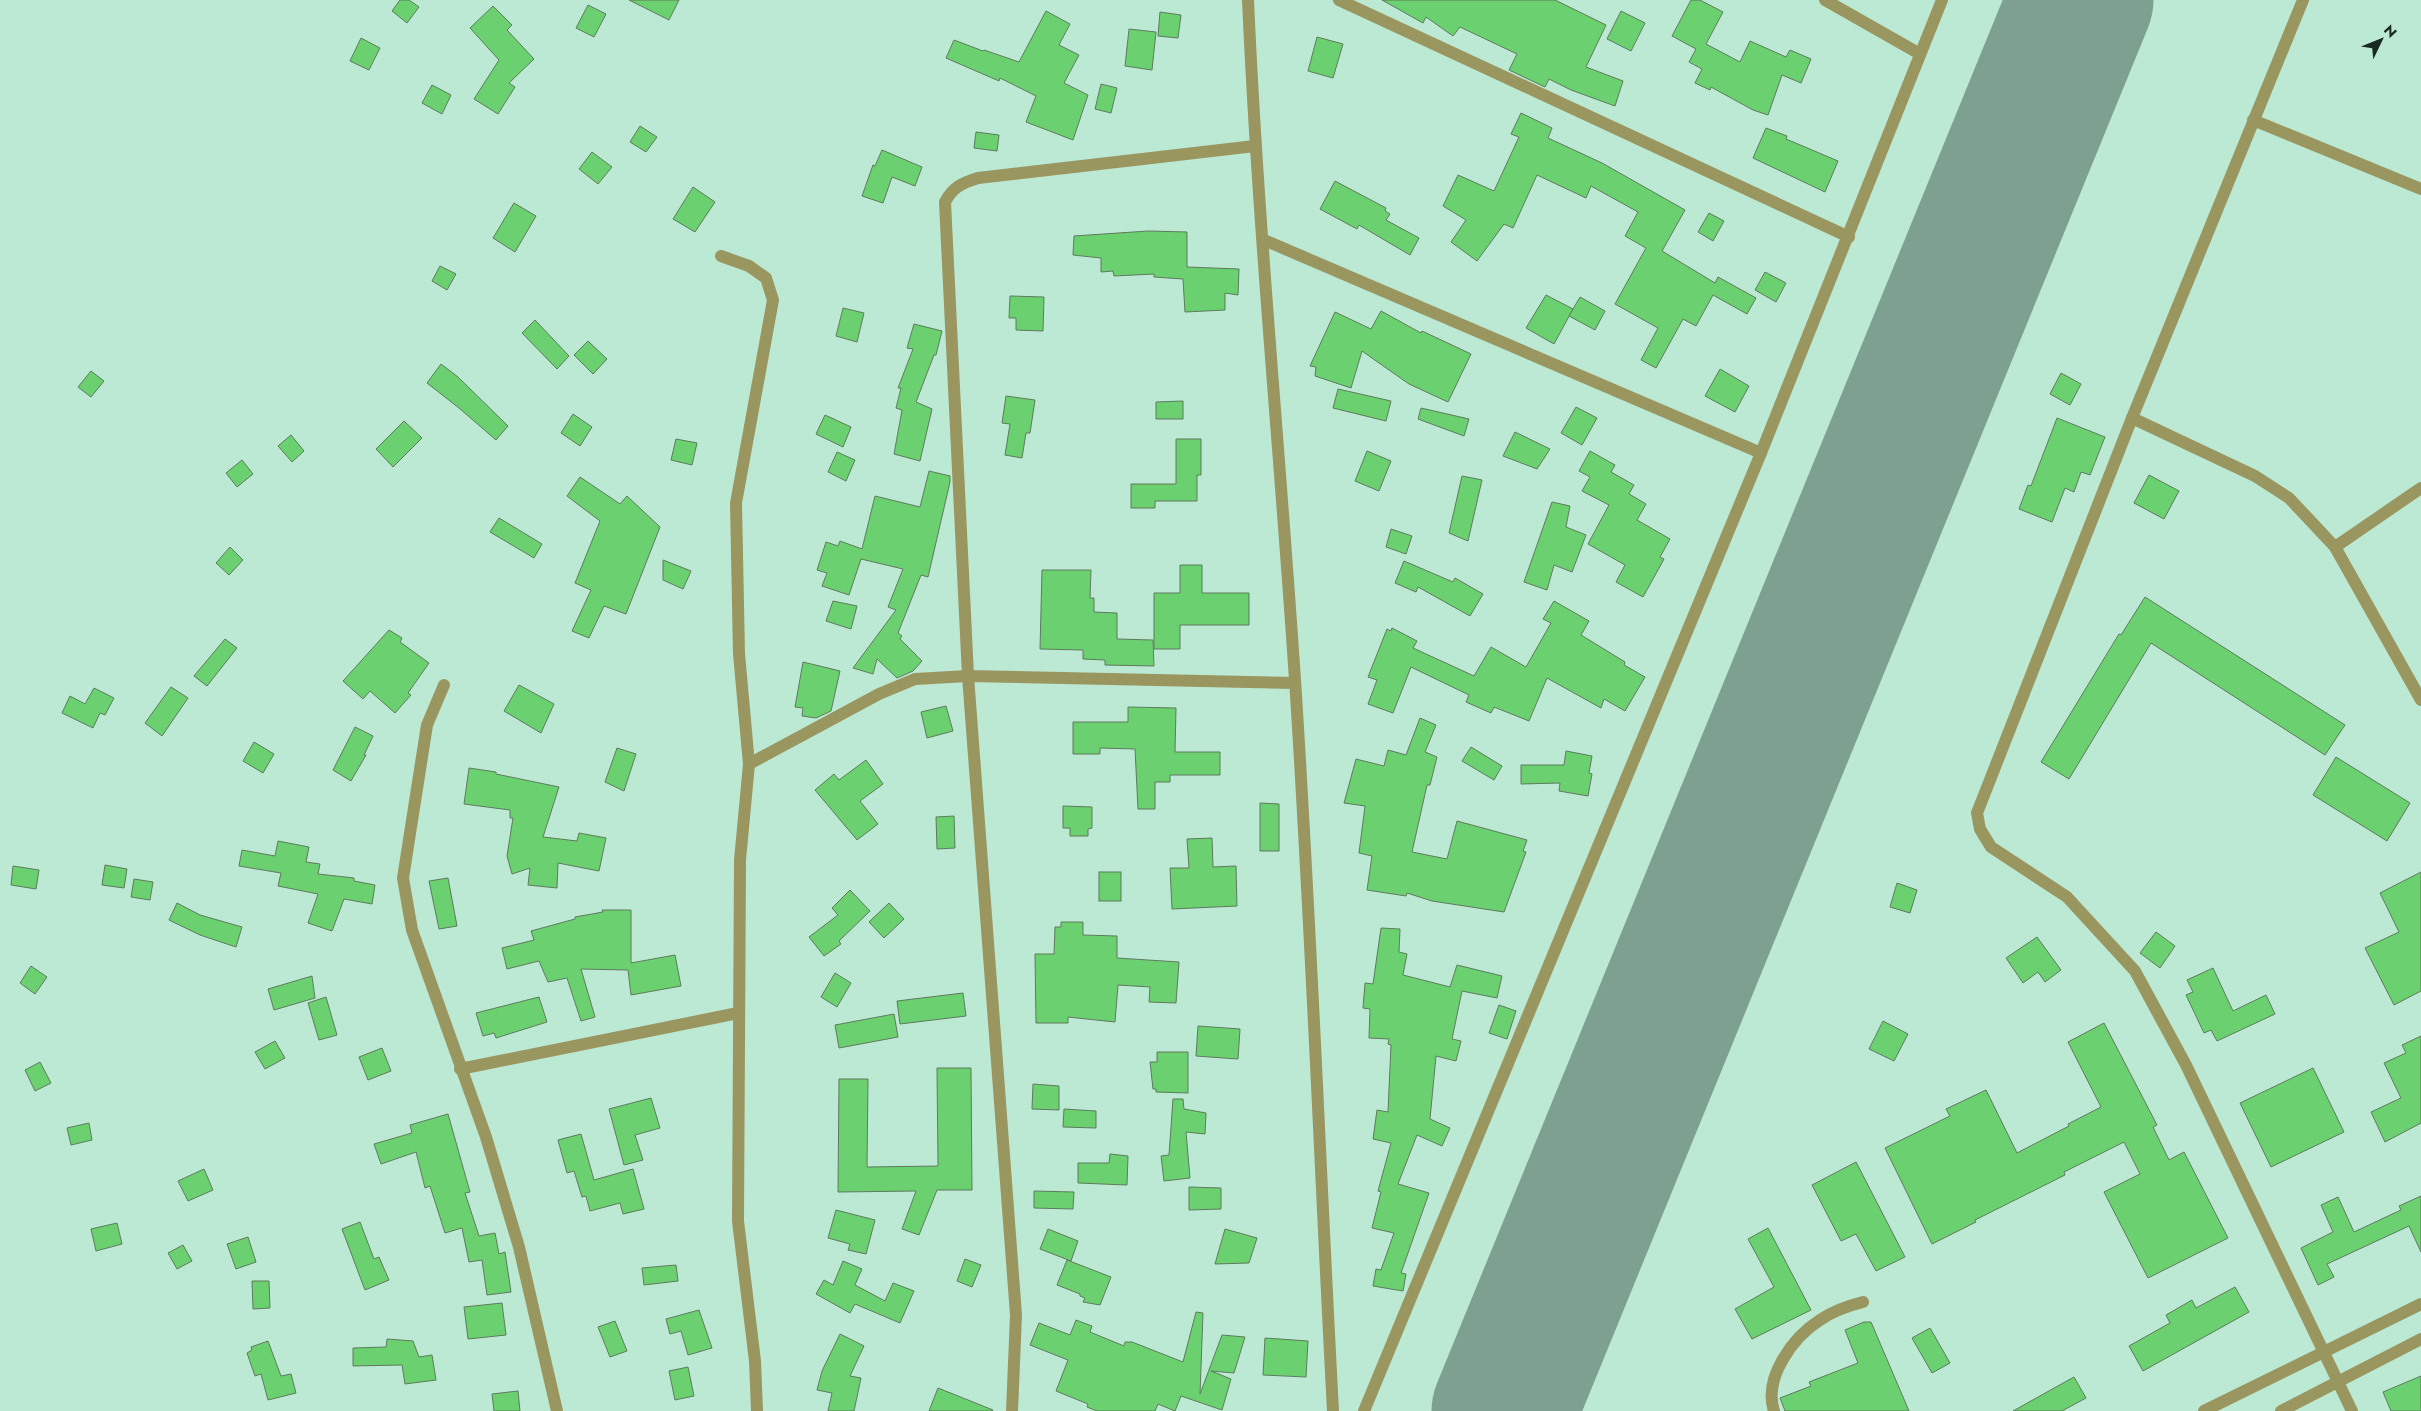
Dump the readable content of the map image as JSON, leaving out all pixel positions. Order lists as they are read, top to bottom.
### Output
{
  "north": "top right"
}
